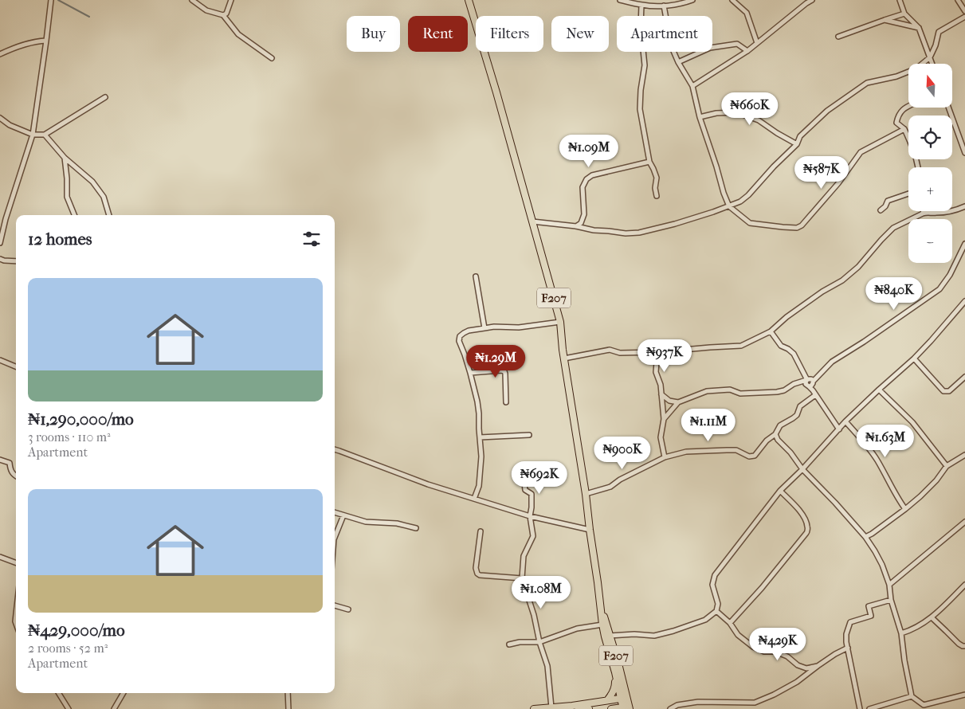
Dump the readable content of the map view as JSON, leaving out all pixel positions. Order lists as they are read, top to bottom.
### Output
{
  "streets": {
    "main road": ["F207"]
  },
  "north": "top",
  "page": {
    "chip": [
      "Buy",
      "Rent",
      "Filters",
      "New",
      "Apartment"
    ],
    "map_buttons": ["+", "−"],
    "price": [
      "₦660K",
      "₦1.09M",
      "₦587K",
      "₦840K",
      "₦937K",
      "₦1.29M",
      "₦1.11M",
      "₦1.63M",
      "₦900K",
      "₦692K",
      "₦1.08M",
      "₦429K"
    ],
    "heading": "12 homes",
    "list": [
      {
        "name": "₦1,290,000/mo",
        "note": "3 rooms · 110 m² · Apartment"
      },
      {
        "name": "₦429,000/mo",
        "note": "2 rooms · 52 m² · Apartment"
      }
    ]
  }
}
